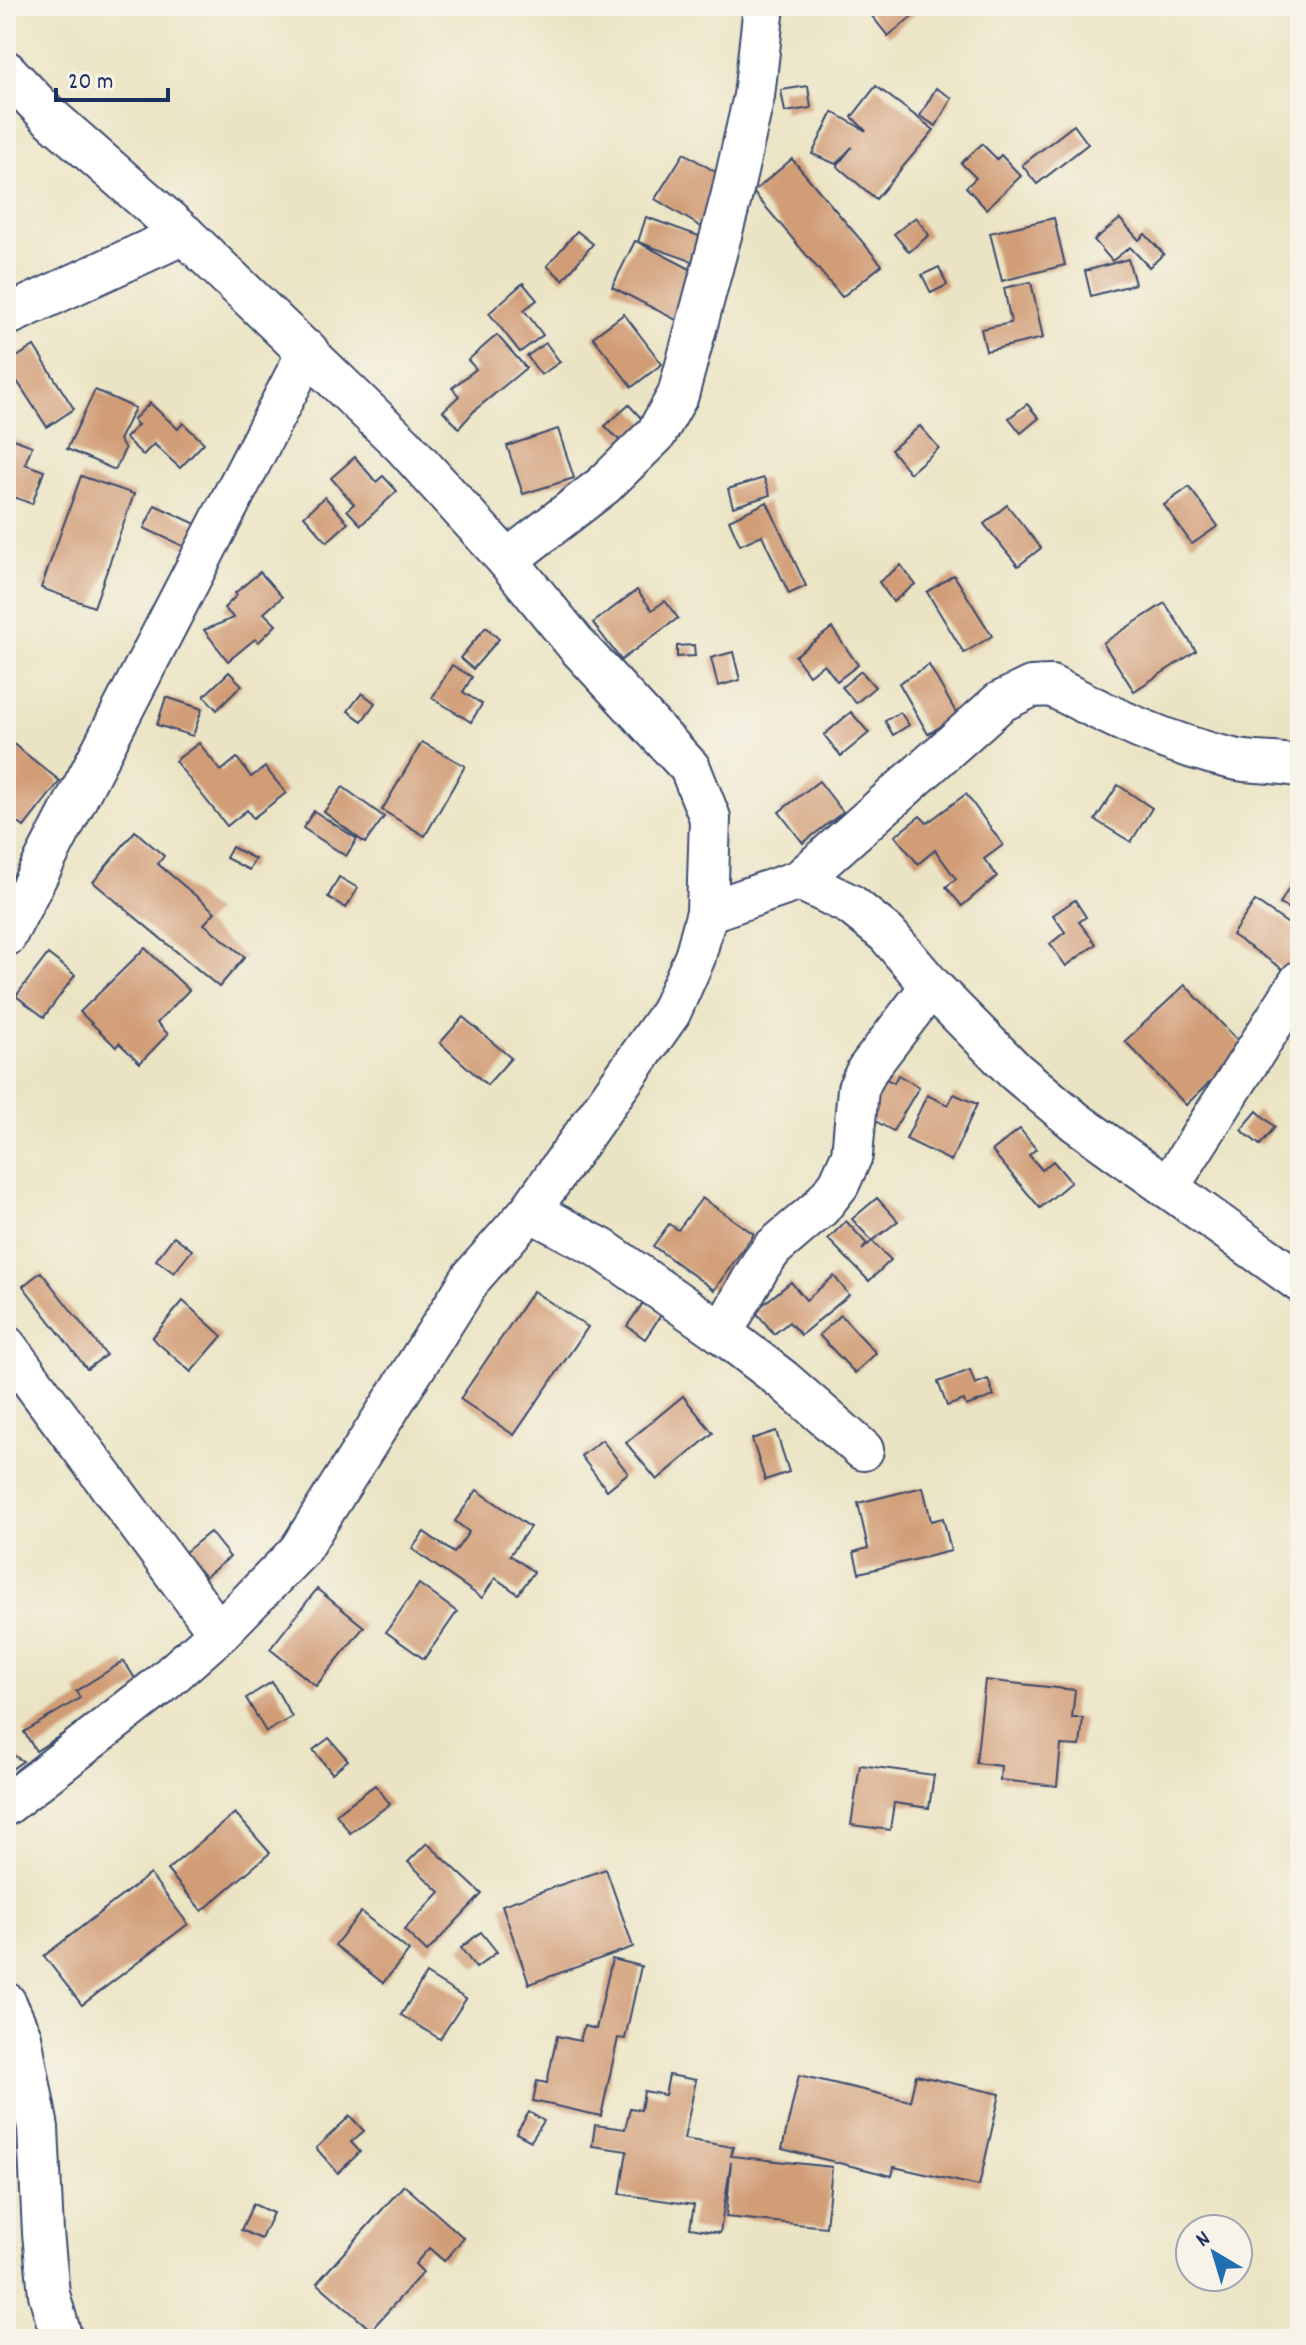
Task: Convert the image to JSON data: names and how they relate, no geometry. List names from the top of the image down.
{
  "scale_bar": "20 m",
  "north": "top left"
}
